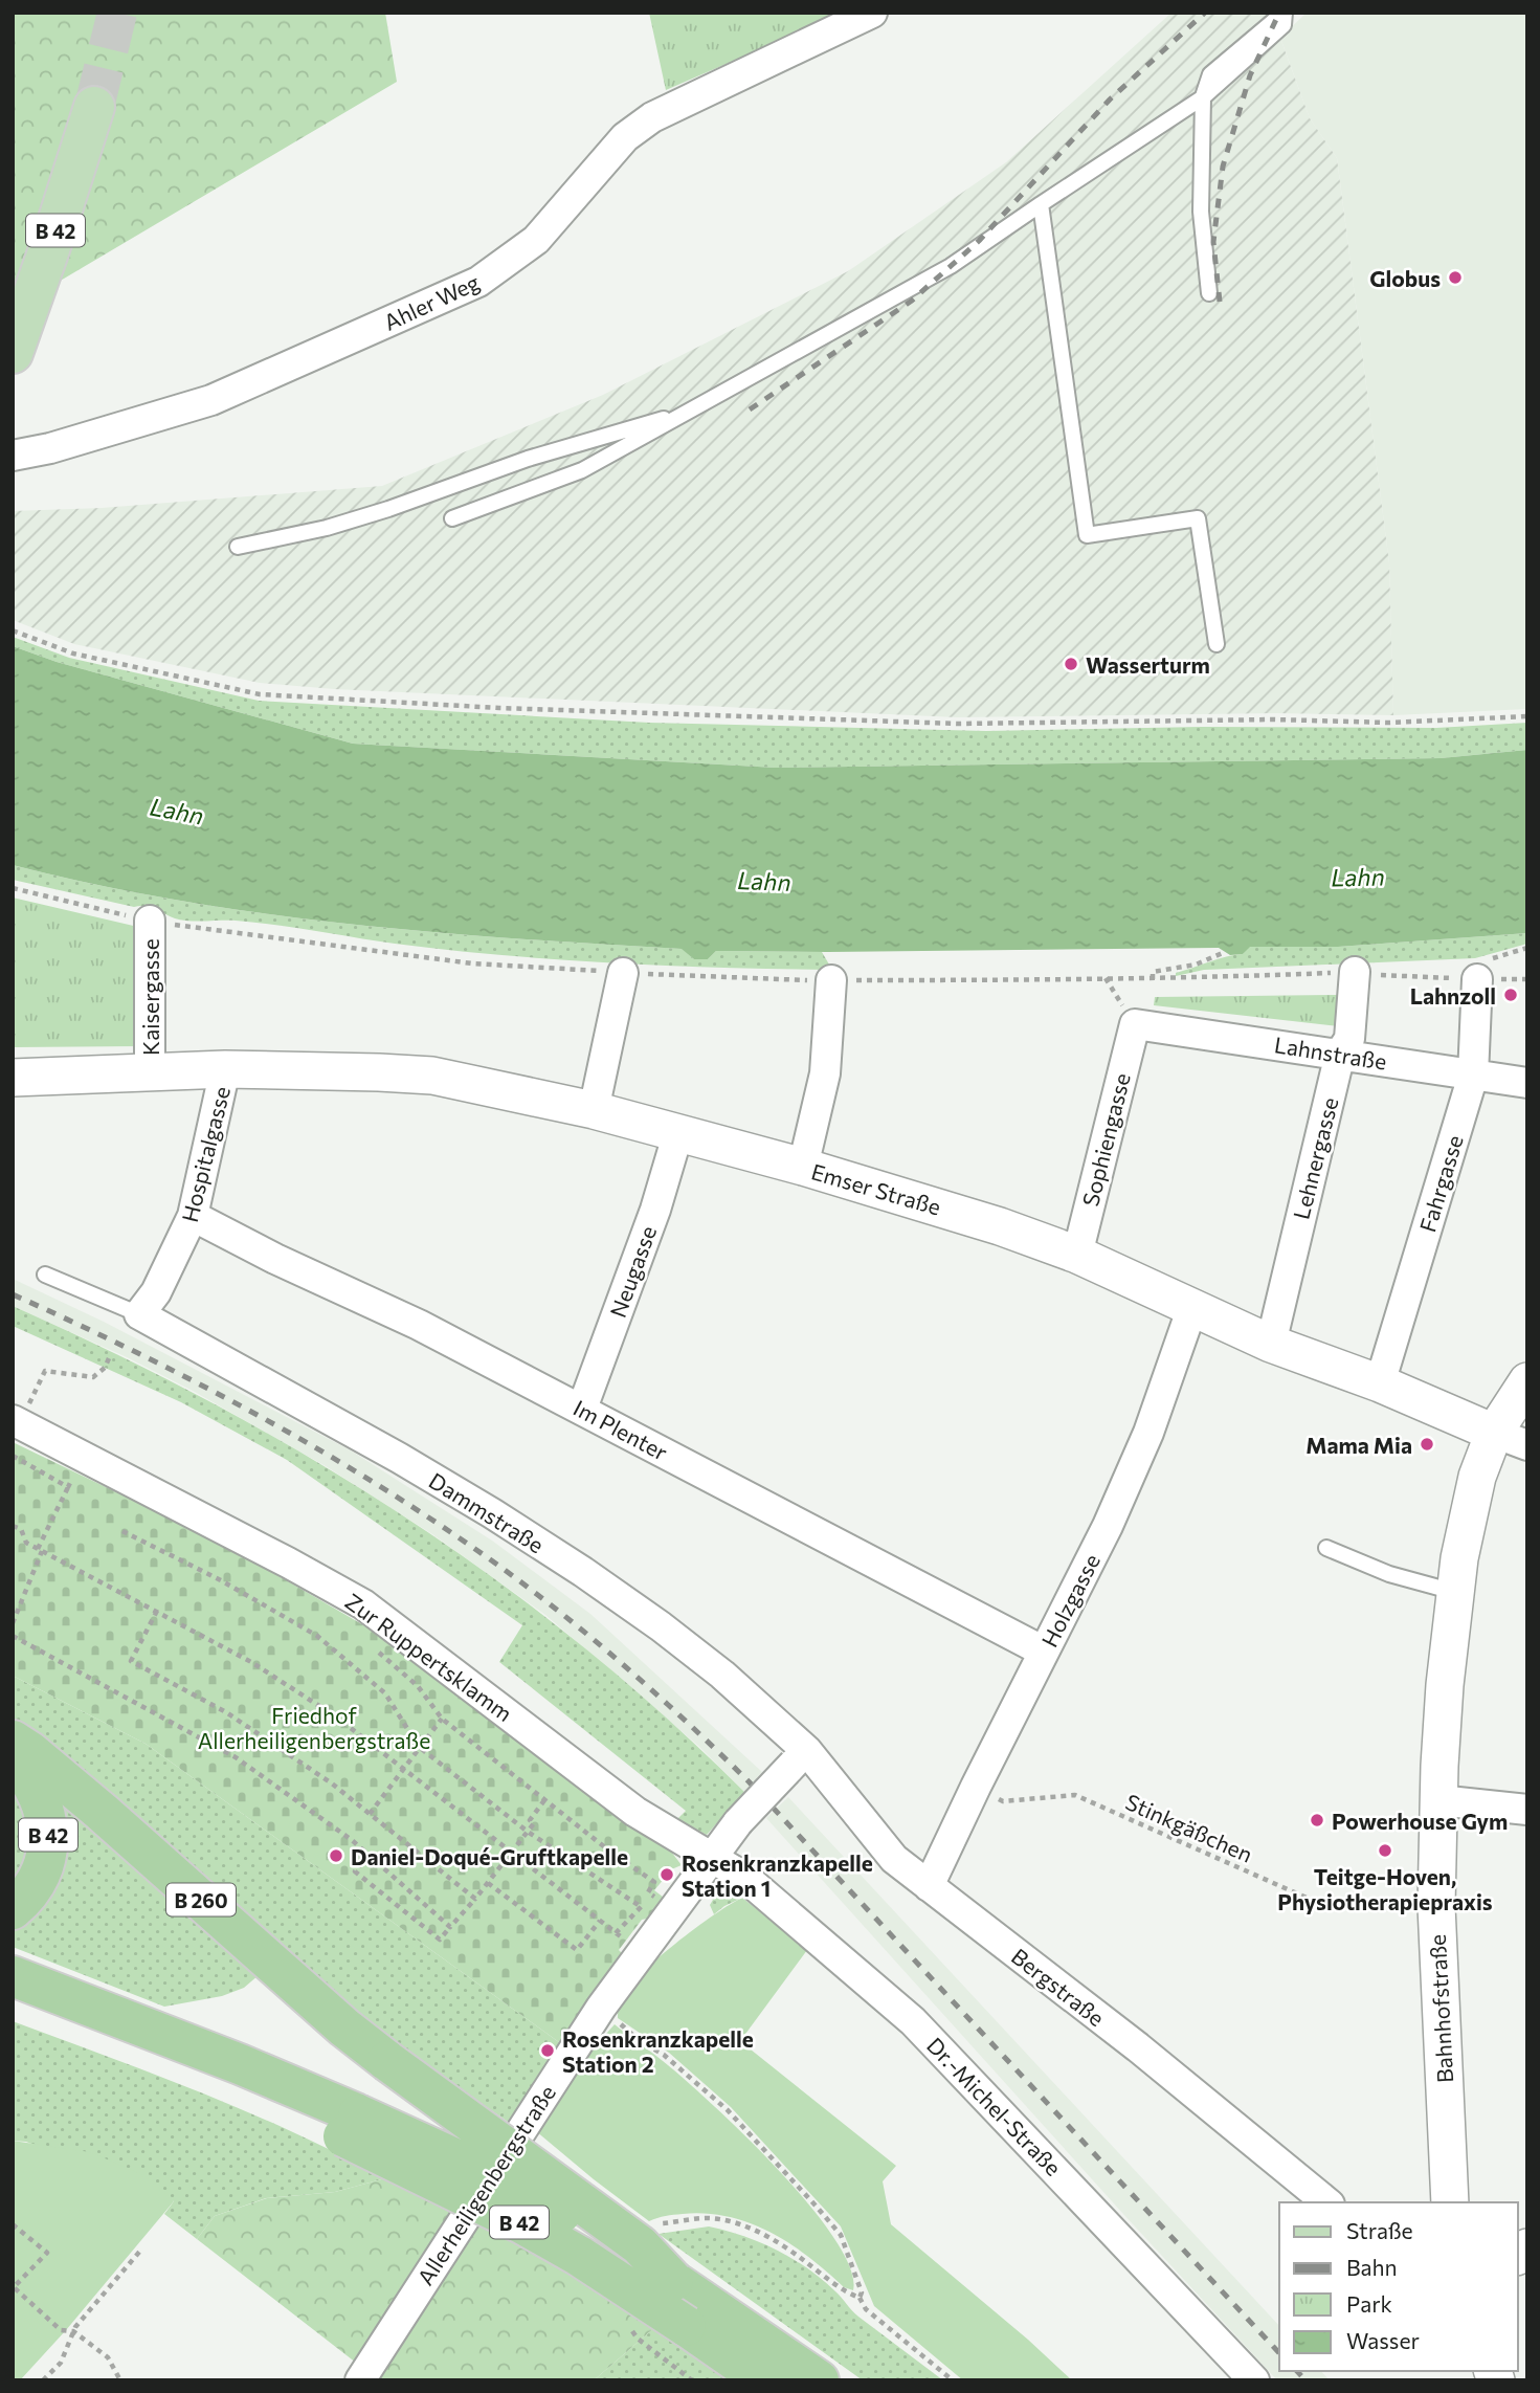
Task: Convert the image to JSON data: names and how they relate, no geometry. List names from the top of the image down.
{
  "streets": {
    "highway": ["B 42", "B 260"],
    "street": [
      "Ahler Weg",
      "Kaisergasse",
      "Lahnstraße",
      "Sophiengasse",
      "Hospitalgasse",
      "Lehnergasse",
      "Fahrgasse",
      "Emser Straße",
      "Neugasse",
      "Im Plenter",
      "Dammstraße",
      "Holzgasse",
      "Zur Ruppertsklamm",
      "Bergstraße",
      "Bahnhofstraße",
      "Dr.-Michel-Straße",
      "Allerheiligenbergstraße"
    ],
    "path": ["Stinkgäßchen"]
  },
  "crossings": [
    ["B 42", "B 260"],
    ["Kaisergasse", "Emser Straße"],
    ["Lahnstraße", "Sophiengasse"],
    ["Lahnstraße", "Lehnergasse"],
    ["Lahnstraße", "Fahrgasse"],
    ["Sophiengasse", "Emser Straße"],
    ["Hospitalgasse", "Emser Straße"],
    ["Hospitalgasse", "Im Plenter"],
    ["Hospitalgasse", "Dammstraße"],
    ["Lehnergasse", "Emser Straße"],
    ["Fahrgasse", "Emser Straße"],
    ["Emser Straße", "Neugasse"],
    ["Emser Straße", "Holzgasse"],
    ["Emser Straße", "Bahnhofstraße"],
    ["Neugasse", "Im Plenter"],
    ["Im Plenter", "Holzgasse"],
    ["Dammstraße", "Bergstraße"],
    ["Dammstraße", "Allerheiligenbergstraße"],
    ["Holzgasse", "Stinkgäßchen"],
    ["Holzgasse", "Bergstraße"],
    ["Zur Ruppertsklamm", "Dr.-Michel-Straße"],
    ["Zur Ruppertsklamm", "Allerheiligenbergstraße"],
    ["Stinkgäßchen", "Bahnhofstraße"],
    ["Bergstraße", "Allerheiligenbergstraße"],
    ["Dr.-Michel-Straße", "Allerheiligenbergstraße"]
  ],
  "water": ["Lahn"],
  "parks": ["Friedhof Allerheiligenbergstraße"],
  "places": [
    "Globus",
    "Wasserturm",
    "Lahnzoll",
    "Mama Mia",
    "Powerhouse Gym",
    "Teitge-Hoven, Physiotherapiepraxis",
    "Daniel-Doqué-Gruftkapelle",
    "Rosenkranzkapelle Station 1",
    "Rosenkranzkapelle Station 2"
  ],
  "legend": [
    "Straße",
    "Bahn",
    "Park",
    "Wasser"
  ]
}
